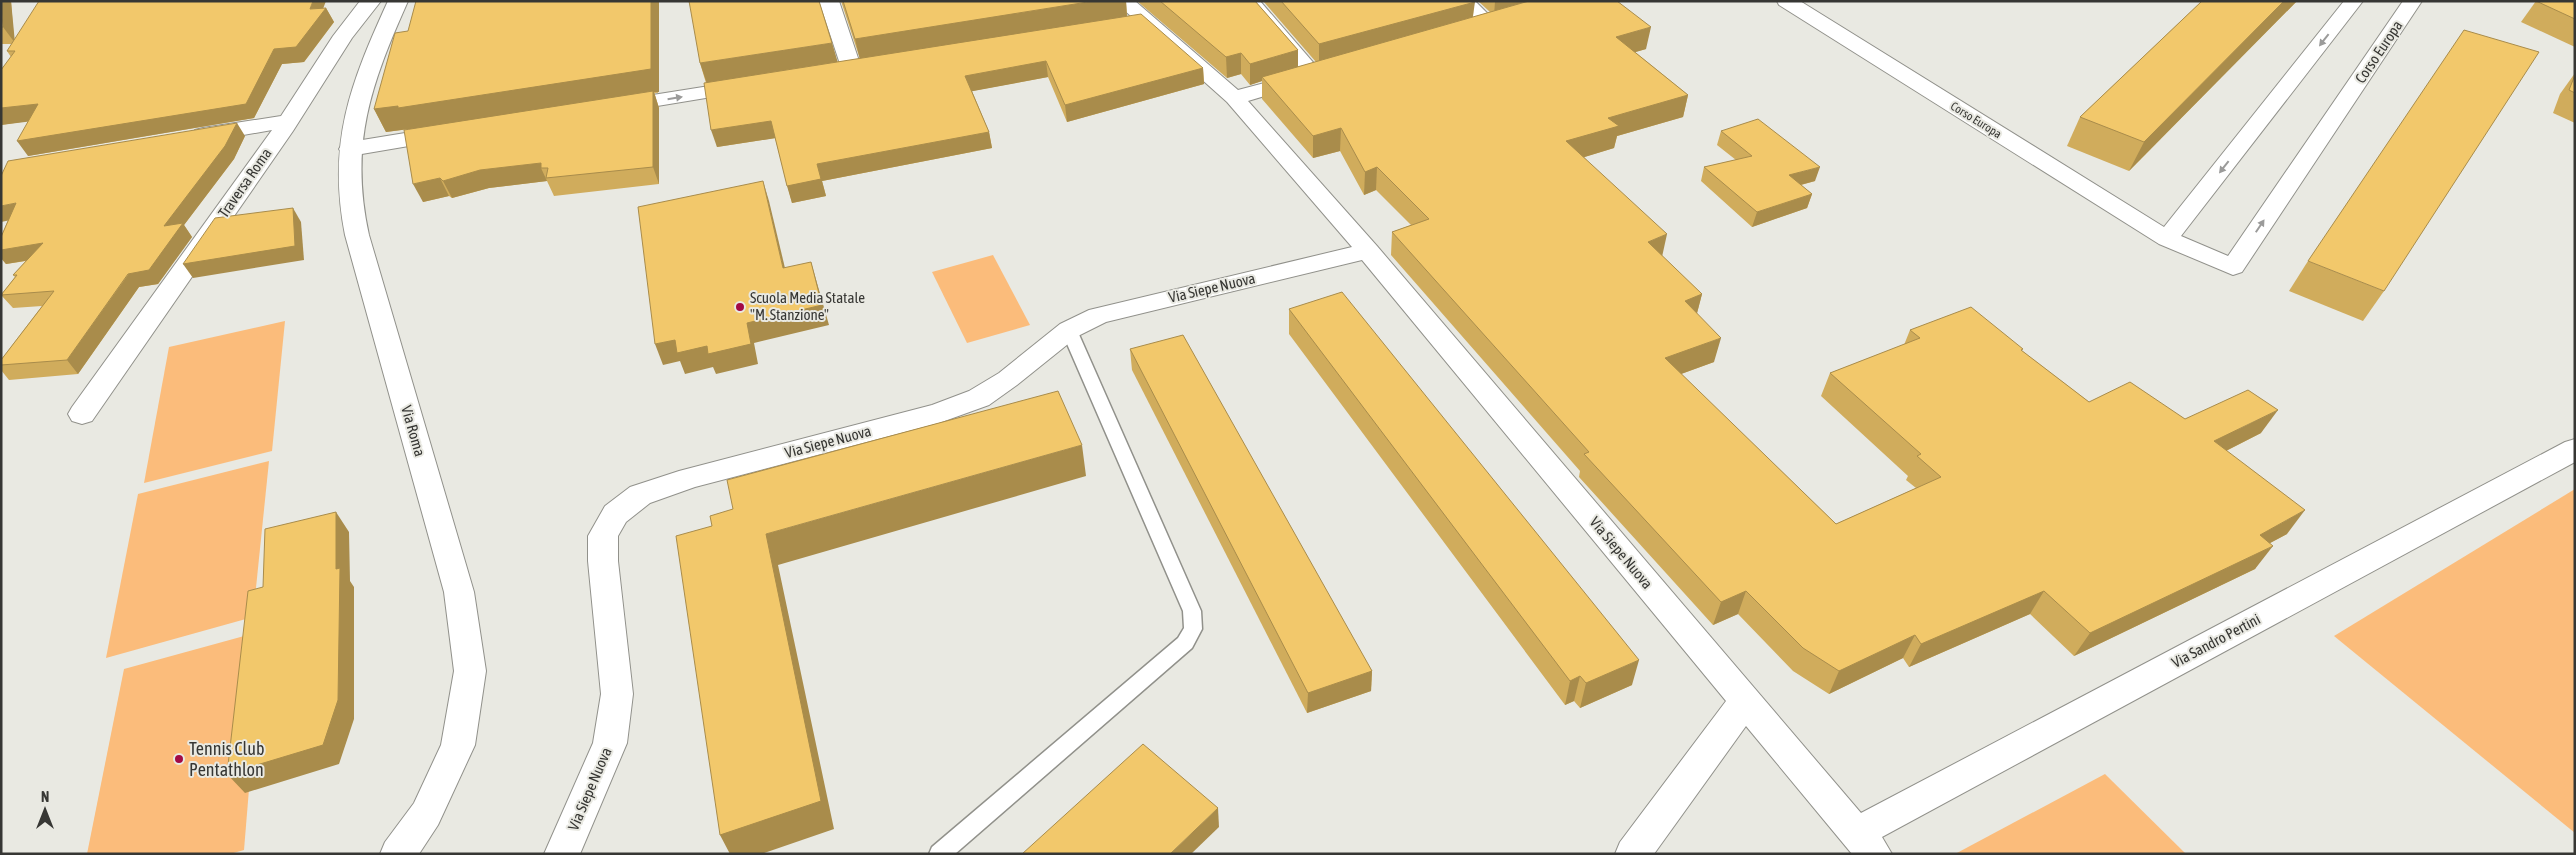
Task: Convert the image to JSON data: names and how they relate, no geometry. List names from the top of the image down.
{
  "streets": {
    "street": [
      "Corso Europa",
      "Traversa Roma",
      "Via Siepe Nuova",
      "Via Roma",
      "Via Sandro Pertini"
    ]
  },
  "crossings": [
    ["Via Siepe Nuova", "Via Sandro Pertini"]
  ],
  "places": ["Scuola Media Statale \"M. Stanzione\"", "Tennis Club Pentathlon"],
  "north": "top"
}
